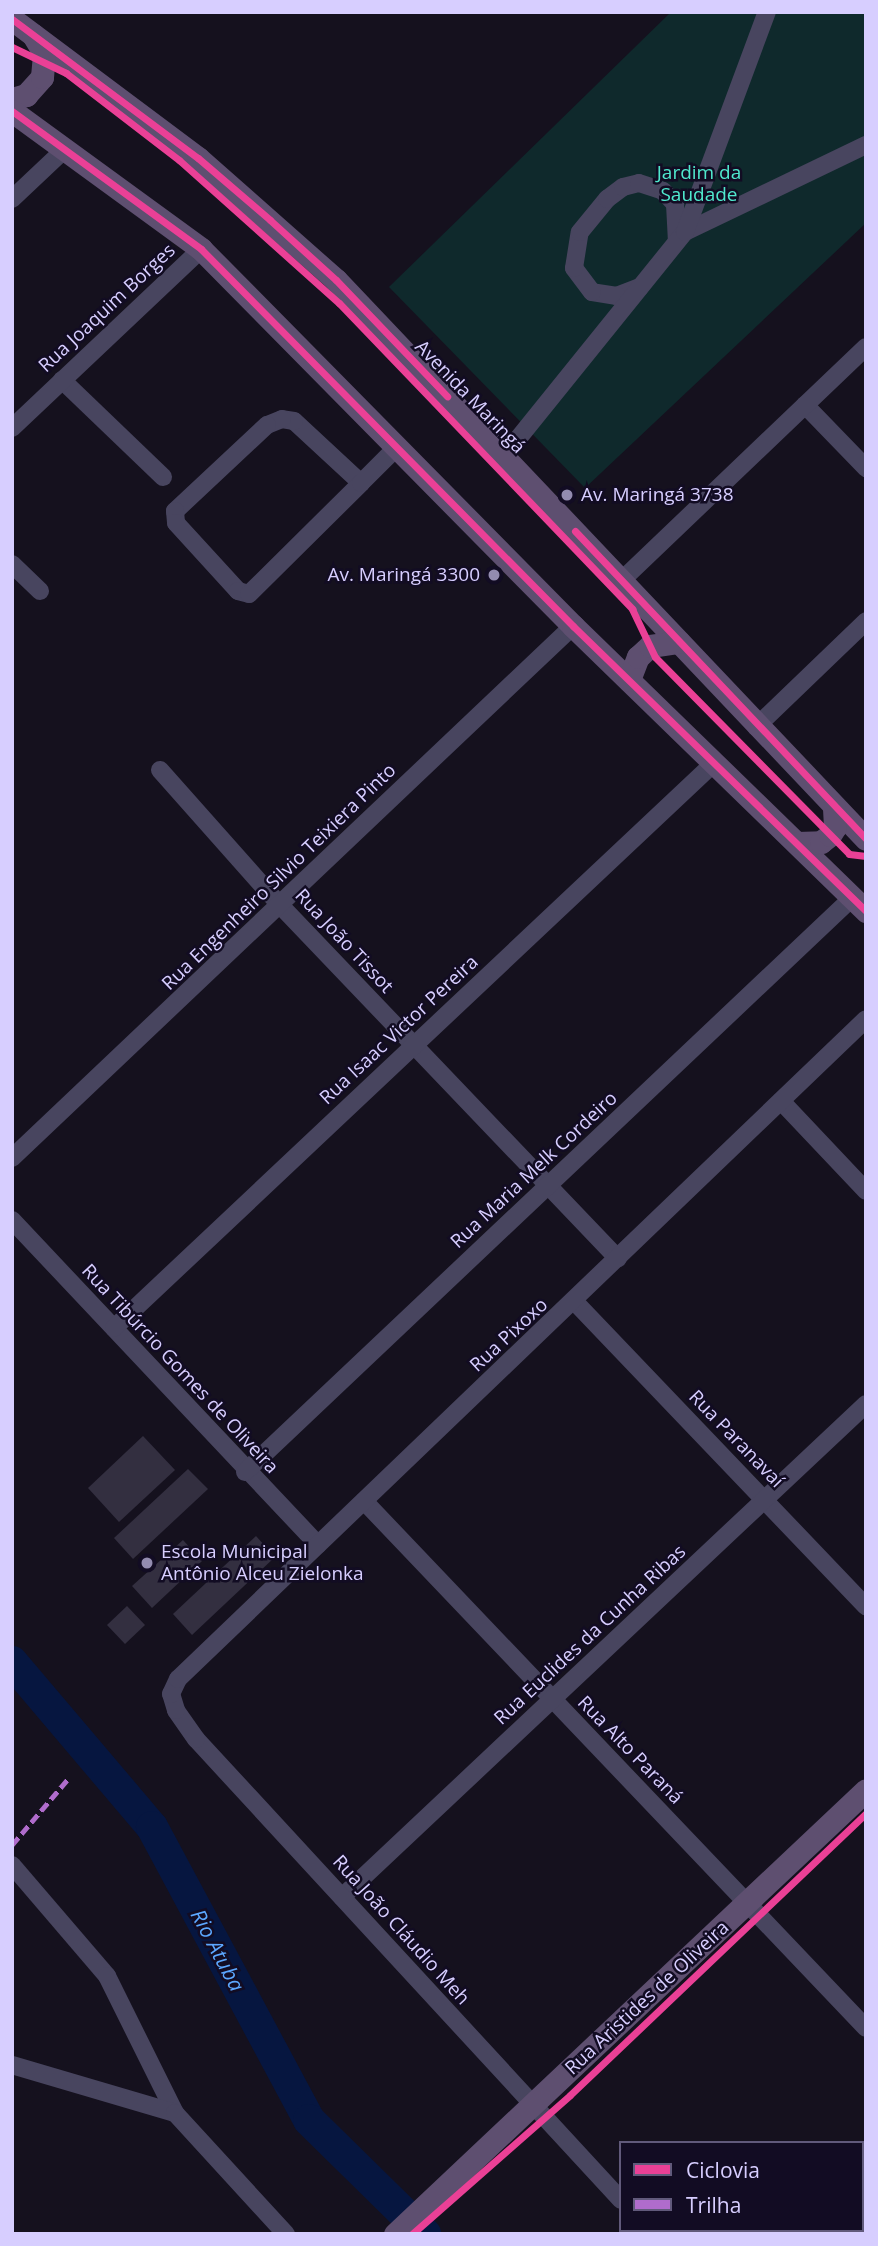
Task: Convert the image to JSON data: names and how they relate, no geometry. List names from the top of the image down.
{
  "streets": {
    "main road": ["Avenida Maringá", "Rua Aristides de Oliveira"],
    "street": [
      "Rua Joaquim Borges",
      "Rua Engenheiro Silvio Teixiera Pinto",
      "Rua João Tissot",
      "Rua Isaac Victor Pereira",
      "Rua Maria Melk Cordeiro",
      "Rua Pixoxo",
      "Rua Tibúrcio Gomes de Oliveira",
      "Rua Paranavaí",
      "Rua Euclides da Cunha Ribas",
      "Rua Alto Paraná",
      "Rua João Cláudio Meh"
    ]
  },
  "crossings": [
    ["Rua Engenheiro Silvio Teixiera Pinto", "Rua João Tissot"],
    ["Rua João Tissot", "Rua Isaac Victor Pereira"],
    ["Rua João Tissot", "Rua Maria Melk Cordeiro"],
    ["Rua João Tissot", "Rua Pixoxo"],
    ["Rua Isaac Victor Pereira", "Rua Tibúrcio Gomes de Oliveira"],
    ["Rua Maria Melk Cordeiro", "Rua Tibúrcio Gomes de Oliveira"],
    ["Rua Pixoxo", "Rua Tibúrcio Gomes de Oliveira"],
    ["Rua Pixoxo", "Rua Paranavaí"],
    ["Rua Pixoxo", "Rua Alto Paraná"],
    ["Rua Pixoxo", "Rua João Cláudio Meh"],
    ["Rua Paranavaí", "Rua Euclides da Cunha Ribas"],
    ["Rua Euclides da Cunha Ribas", "Rua Alto Paraná"],
    ["Rua Euclides da Cunha Ribas", "Rua João Cláudio Meh"],
    ["Rua Alto Paraná", "Rua Aristides de Oliveira"],
    ["Rua João Cláudio Meh", "Rua Aristides de Oliveira"]
  ],
  "water": ["Rio Atuba"],
  "parks": ["Jardim da Saudade"],
  "places": ["Av. Maringá 3738", "Av. Maringá 3300", "Escola Municipal Antônio Alceu Zielonka"],
  "legend": ["Ciclovia", "Trilha"]
}
